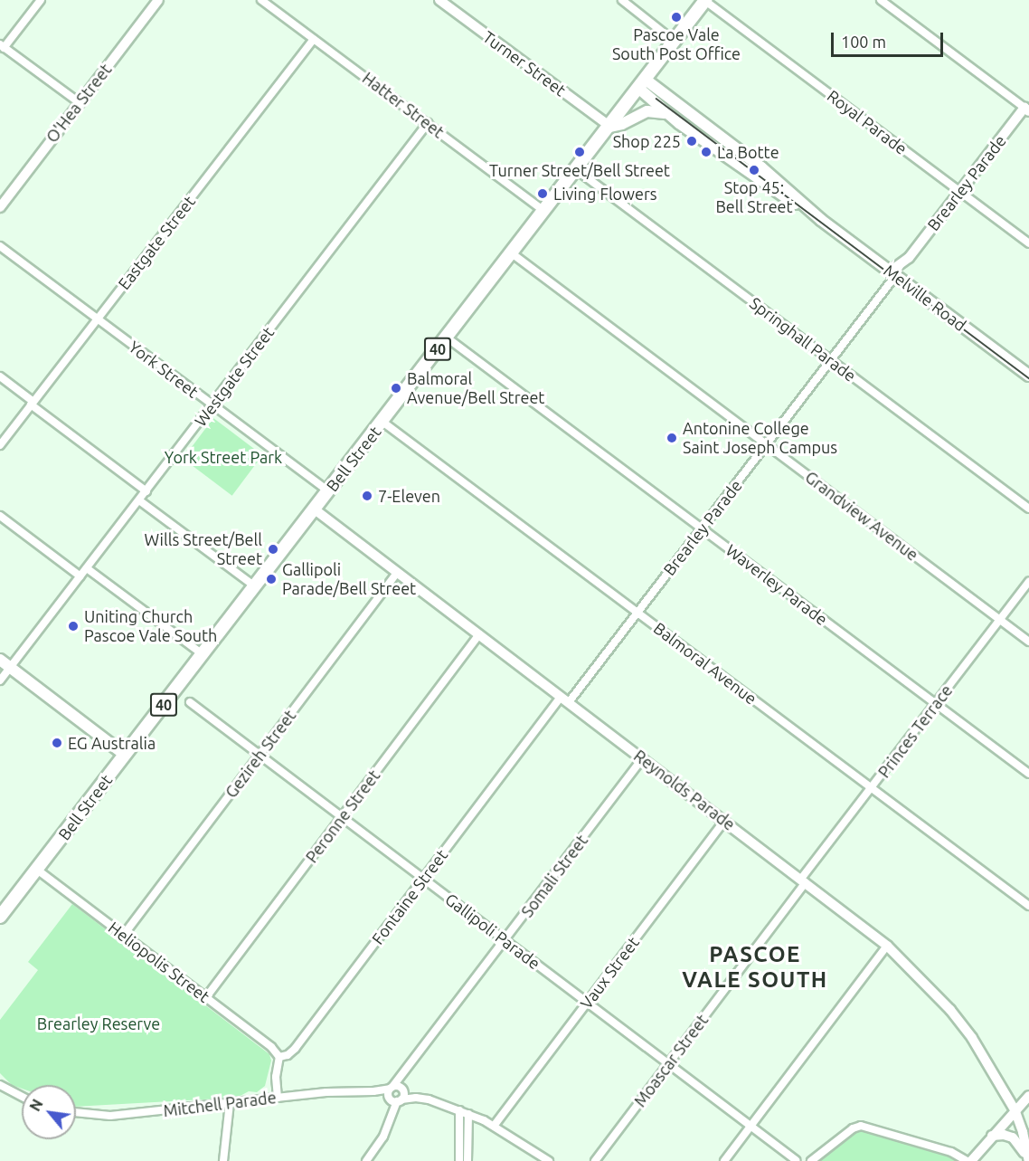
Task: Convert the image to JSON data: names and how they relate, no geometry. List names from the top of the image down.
{
  "streets": {
    "highway": ["40", "Bell Street"],
    "main road": ["Melville Road"],
    "street": [
      "Turner Street",
      "O'Hea Street",
      "Hatter Street",
      "Royal Parade",
      "Brearley Parade",
      "Eastgate Street",
      "Springhall Parade",
      "York Street",
      "Westgate Street",
      "Grandview Avenue",
      "Waverley Parade",
      "Balmoral Avenue",
      "Princes Terrace",
      "Gezireh Street",
      "Reynolds Parade",
      "Peronne Street",
      "Somali Street",
      "Fontaine Street",
      "Gallipoli Parade",
      "Heliopolis Street",
      "Vaux Street",
      "Moascar Street",
      "Mitchell Parade"
    ]
  },
  "crossings": [
    ["Turner Street", "Bell Street"],
    ["Hatter Street", "Eastgate Street"],
    ["Hatter Street", "Westgate Street"],
    ["Hatter Street", "Bell Street"],
    ["Royal Parade", "Brearley Parade"],
    ["Royal Parade", "Bell Street"],
    ["Brearley Parade", "Melville Road"],
    ["Brearley Parade", "Springhall Parade"],
    ["Brearley Parade", "Grandview Avenue"],
    ["Brearley Parade", "Waverley Parade"],
    ["Brearley Parade", "Balmoral Avenue"],
    ["Brearley Parade", "Reynolds Parade"],
    ["Brearley Parade", "Fontaine Street"],
    ["Eastgate Street", "York Street"],
    ["Melville Road", "Bell Street"],
    ["Springhall Parade", "Bell Street"],
    ["York Street", "Westgate Street"],
    ["York Street", "Bell Street"],
    ["Bell Street", "Grandview Avenue"],
    ["Bell Street", "Waverley Parade"],
    ["Bell Street", "Balmoral Avenue"],
    ["Bell Street", "Reynolds Parade"],
    ["Bell Street", "Heliopolis Street"],
    ["Grandview Avenue", "Princes Terrace"],
    ["Waverley Parade", "Princes Terrace"],
    ["Balmoral Avenue", "Princes Terrace"],
    ["Princes Terrace", "Reynolds Parade"],
    ["Princes Terrace", "Moascar Street"],
    ["Gezireh Street", "Reynolds Parade"],
    ["Gezireh Street", "Gallipoli Parade"],
    ["Gezireh Street", "Heliopolis Street"],
    ["Reynolds Parade", "Peronne Street"],
    ["Reynolds Parade", "Somali Street"],
    ["Reynolds Parade", "Fontaine Street"],
    ["Reynolds Parade", "Vaux Street"],
    ["Reynolds Parade", "Moascar Street"],
    ["Peronne Street", "Gallipoli Parade"],
    ["Peronne Street", "Heliopolis Street"],
    ["Somali Street", "Gallipoli Parade"],
    ["Somali Street", "Mitchell Parade"],
    ["Fontaine Street", "Gallipoli Parade"],
    ["Fontaine Street", "Heliopolis Street"],
    ["Gallipoli Parade", "Vaux Street"],
    ["Gallipoli Parade", "Moascar Street"],
    ["Vaux Street", "Mitchell Parade"]
  ],
  "districts": ["PASCOE VALE SOUTH"],
  "parks": ["York Street Park", "Brearley Reserve"],
  "places": [
    "Pascoe Vale South Post Office",
    "Shop 225",
    "Turner Street/Bell Street",
    "La Botte",
    "Stop 45: Bell Street",
    "Living Flowers",
    "Balmoral Avenue/Bell Street",
    "Antonine College Saint Joseph Campus",
    "7-Eleven",
    "Wills Street/Bell Street",
    "Gallipoli Parade/Bell Street",
    "Uniting Church Pascoe Vale South",
    "EG Australia"
  ],
  "scale_bar": "100 m",
  "north": "top left"
}
